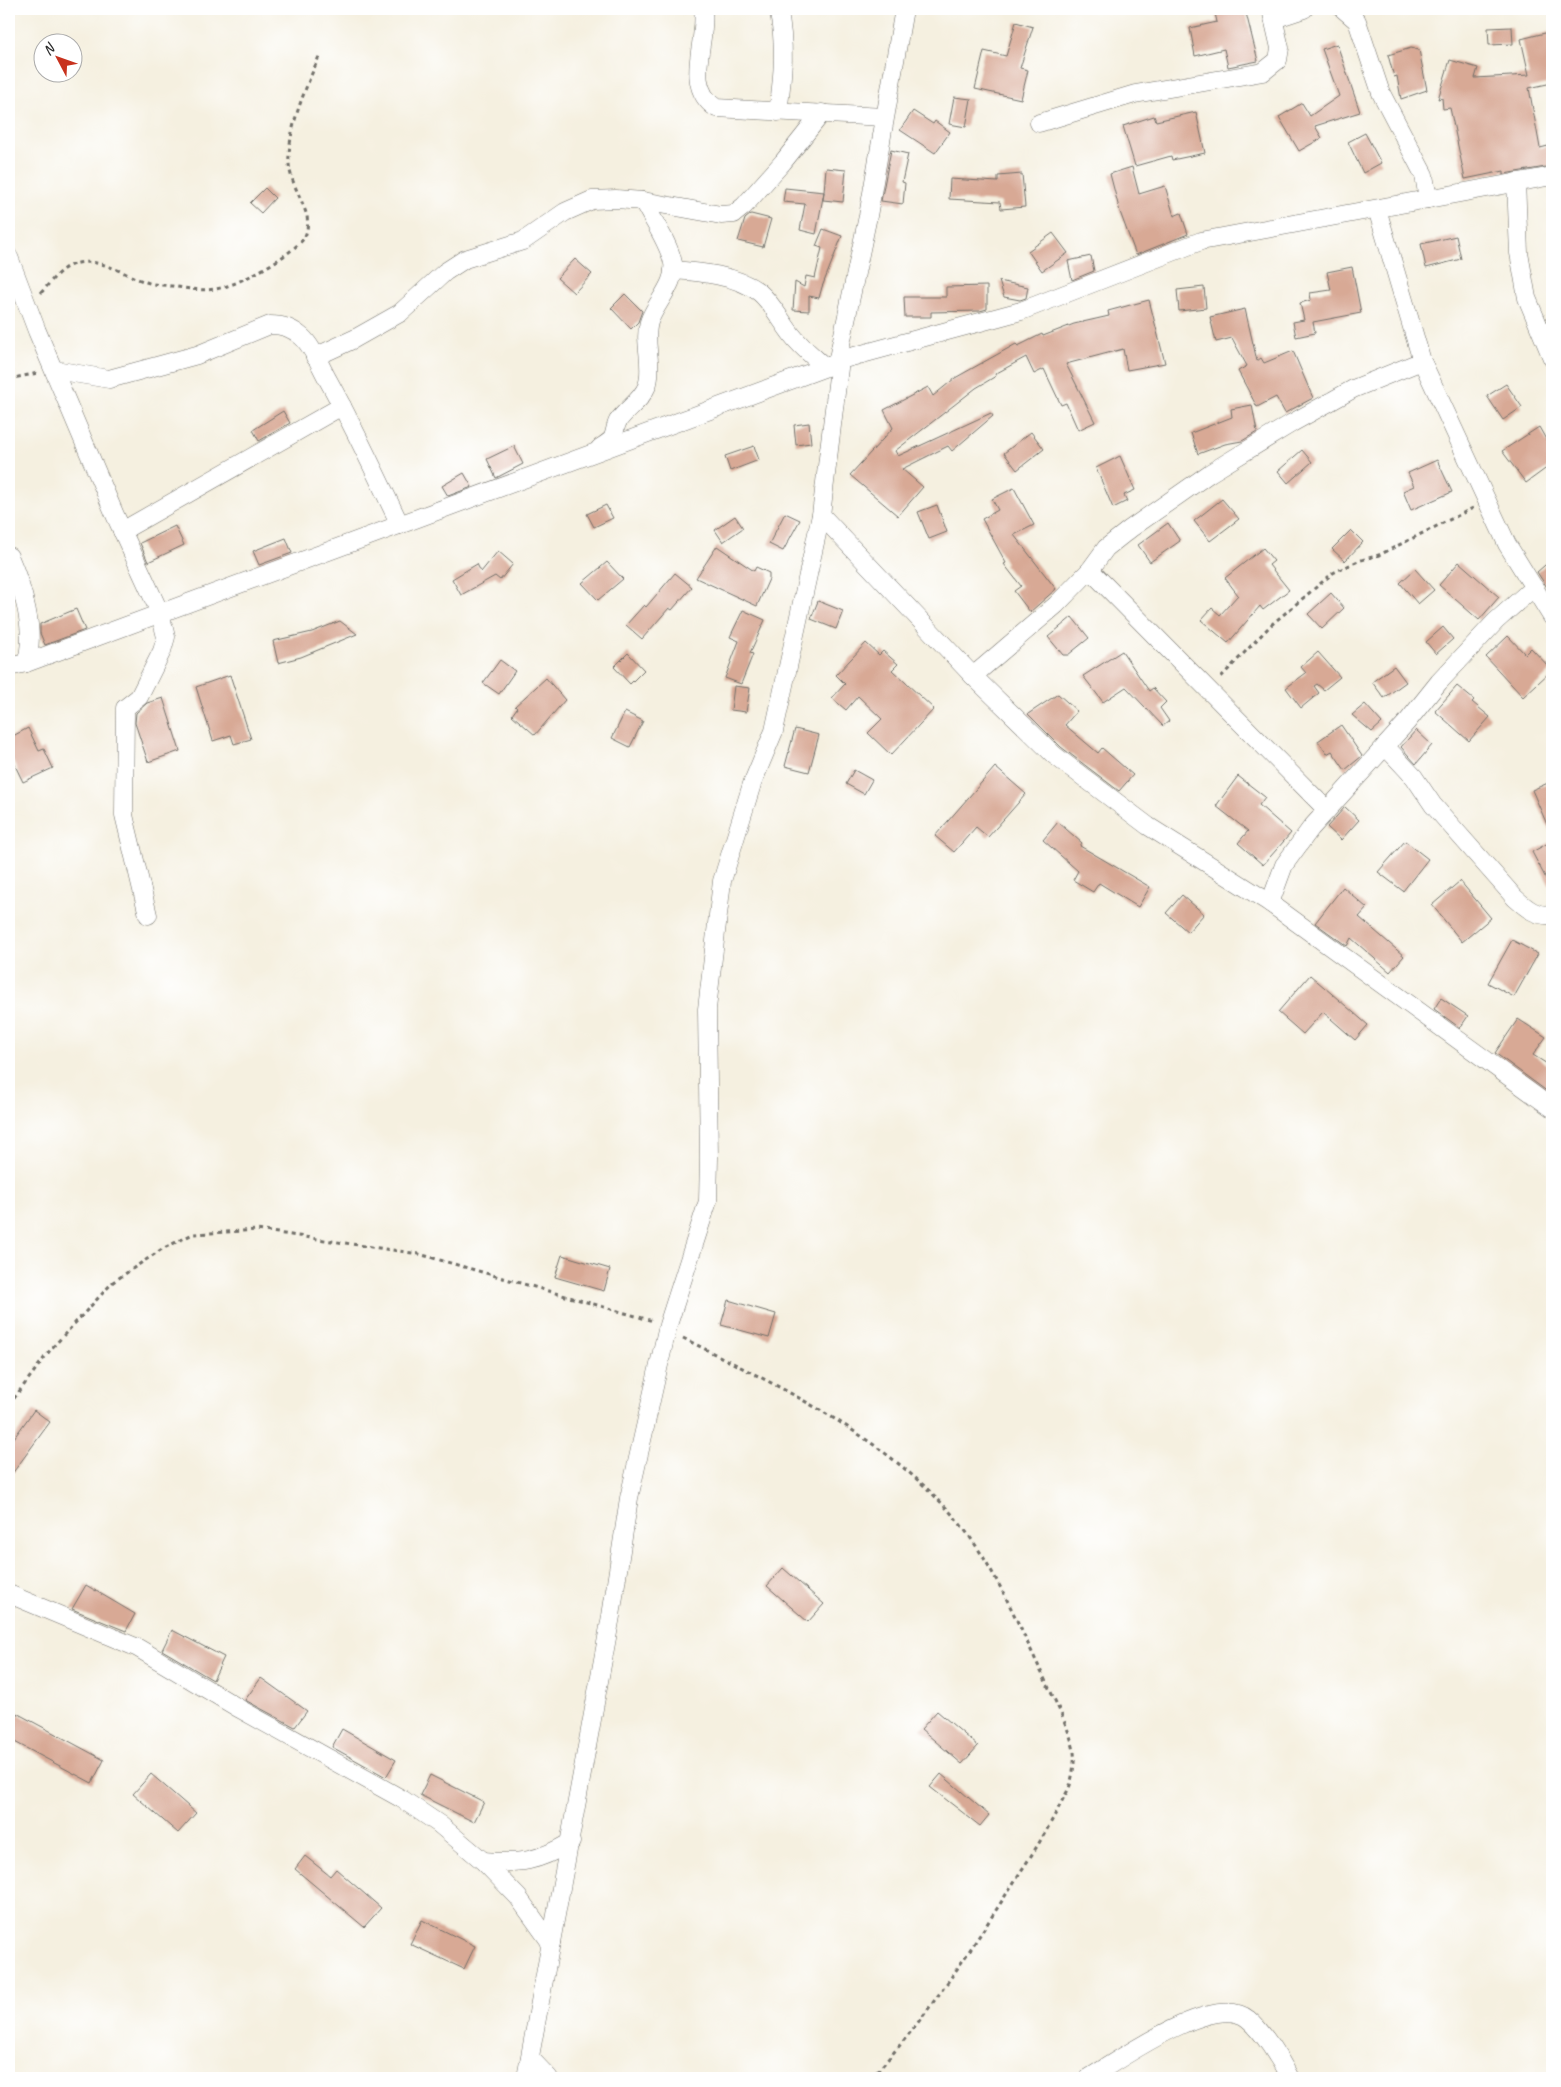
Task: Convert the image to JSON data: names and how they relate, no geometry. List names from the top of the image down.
{
  "north": "top left"
}
